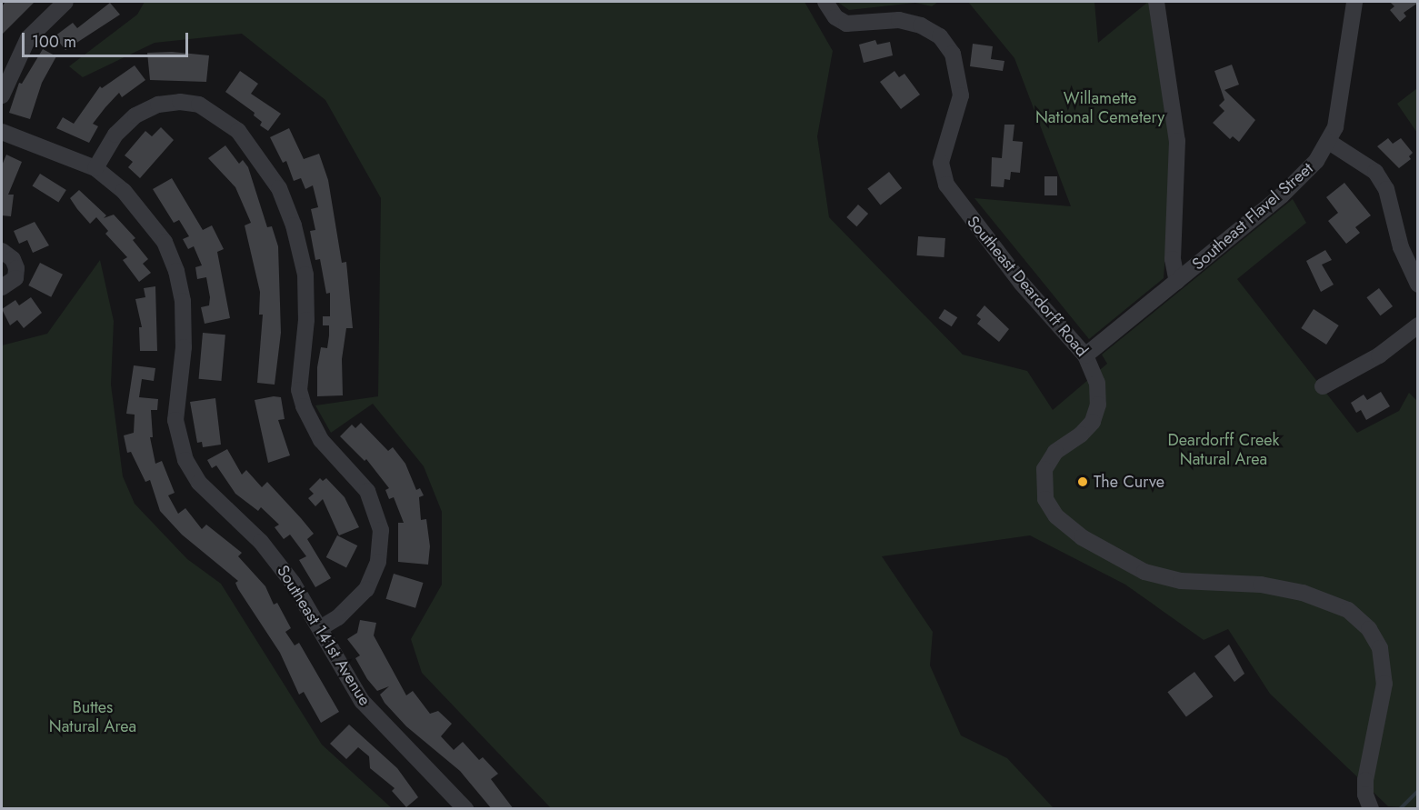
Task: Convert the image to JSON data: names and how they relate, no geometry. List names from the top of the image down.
{
  "streets": {
    "street": ["Southeast Flavel Street", "Southeast Deardorff Road", "Southeast 141st Avenue"]
  },
  "crossings": [
    ["Southeast Flavel Street", "Southeast Deardorff Road"]
  ],
  "parks": ["Willamette National Cemetery", "Deardorff Creek Natural Area", "Buttes Natural Area"],
  "places": ["The Curve"],
  "scale_bar": "100 m"
}
